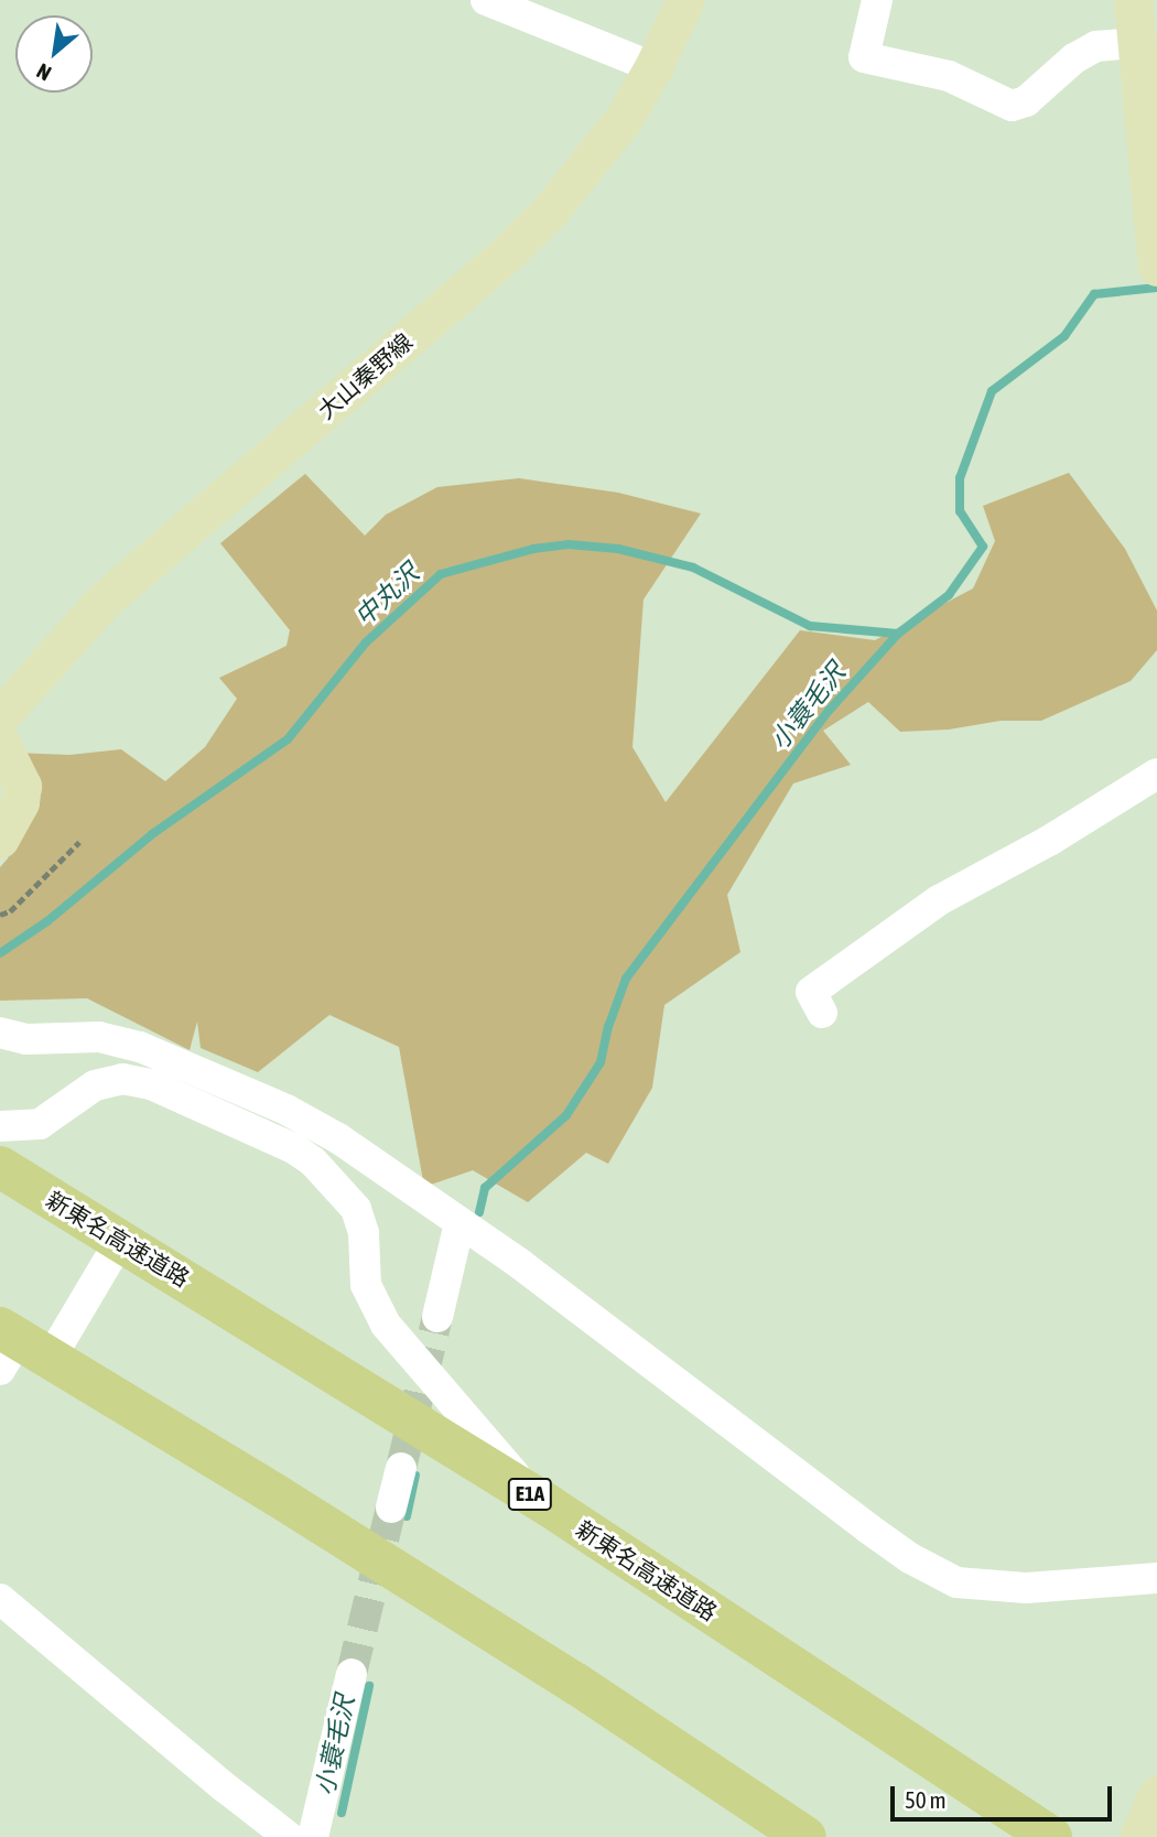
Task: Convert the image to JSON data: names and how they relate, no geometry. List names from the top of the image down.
{
  "streets": {
    "highway": ["新東名高速道路", "E1A"],
    "main road": ["大山秦野線"]
  },
  "water": ["中丸沢", "小蓑毛沢"],
  "scale_bar": "50 m",
  "north": "bottom left"
}
